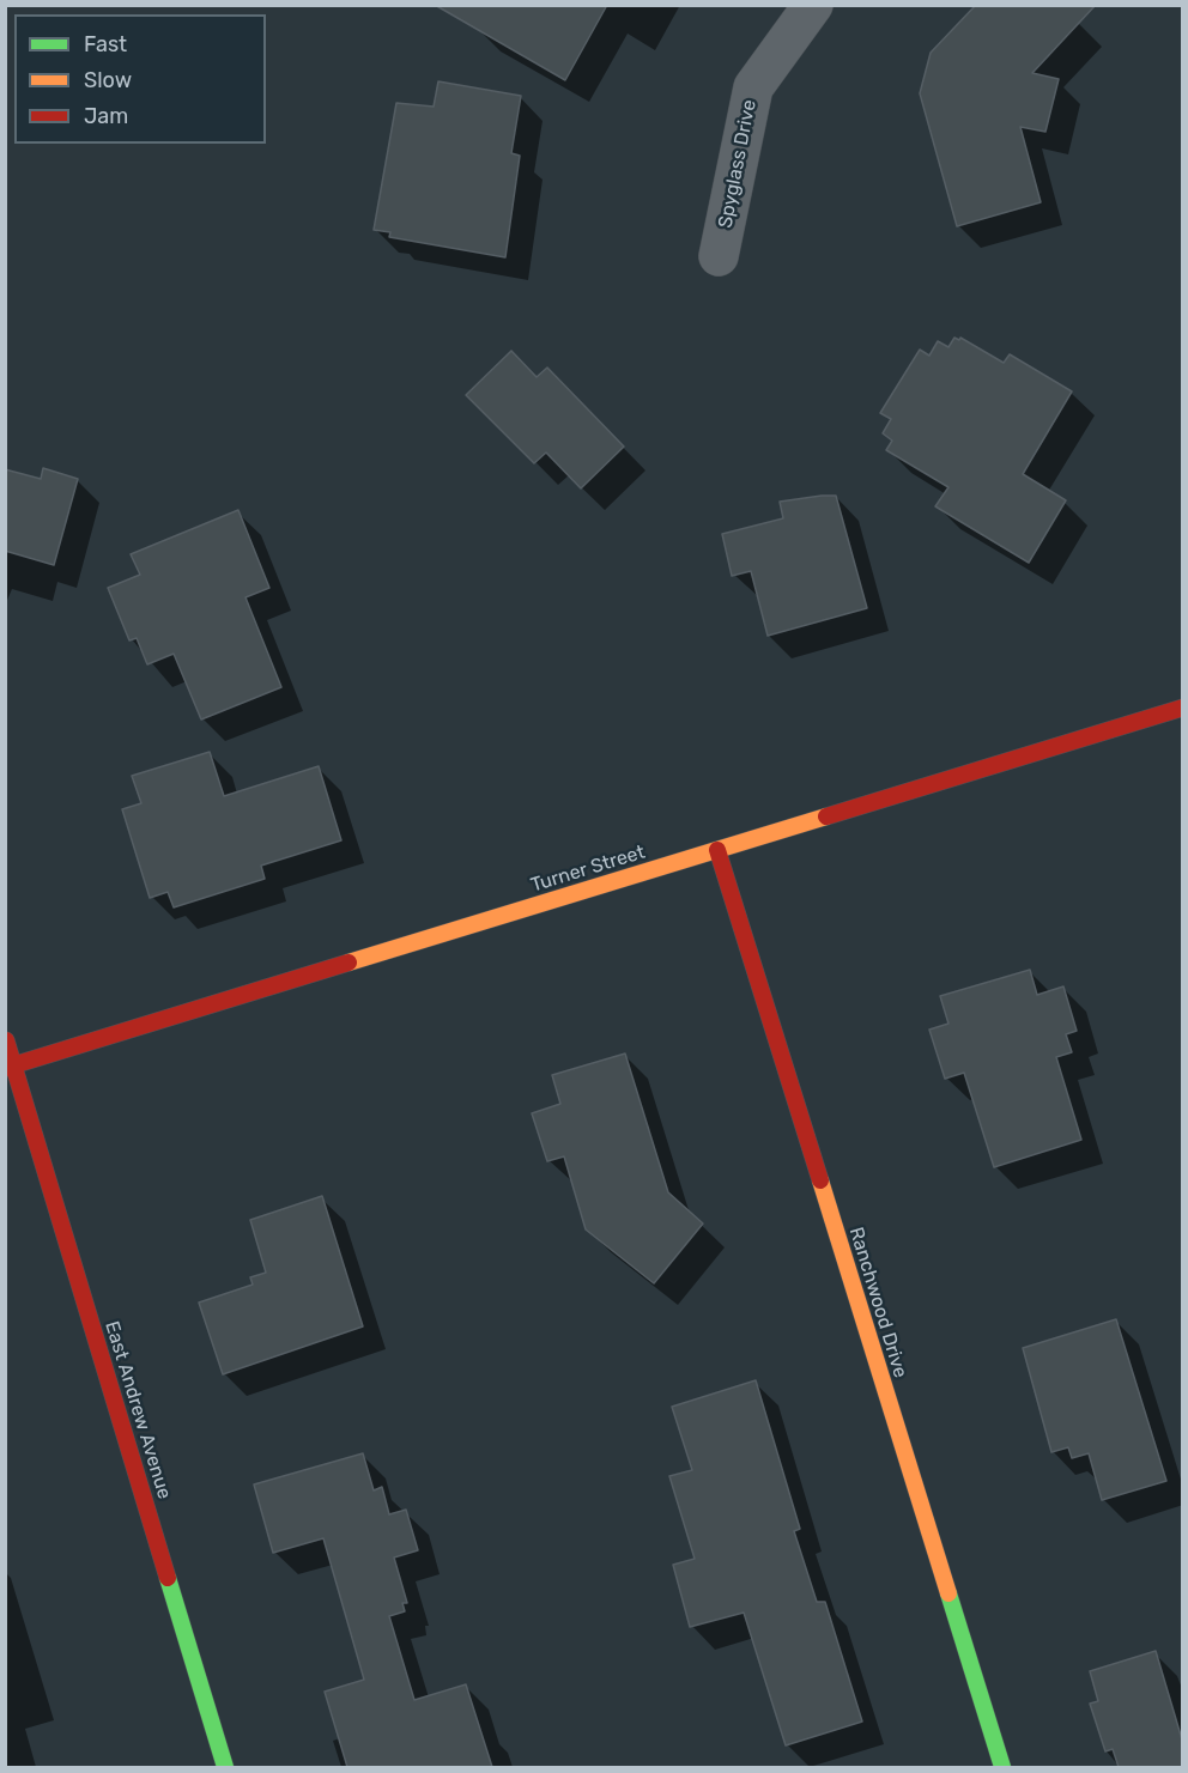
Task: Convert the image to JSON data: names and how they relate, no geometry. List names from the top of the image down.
{
  "streets": {
    "street": [
      "Spyglass Drive",
      "Turner Street",
      "Ranchwood Drive",
      "East Andrew Avenue"
    ]
  },
  "crossings": [
    ["Turner Street", "Ranchwood Drive"],
    ["Turner Street", "East Andrew Avenue"]
  ],
  "legend": ["Fast", "Slow", "Jam"]
}
